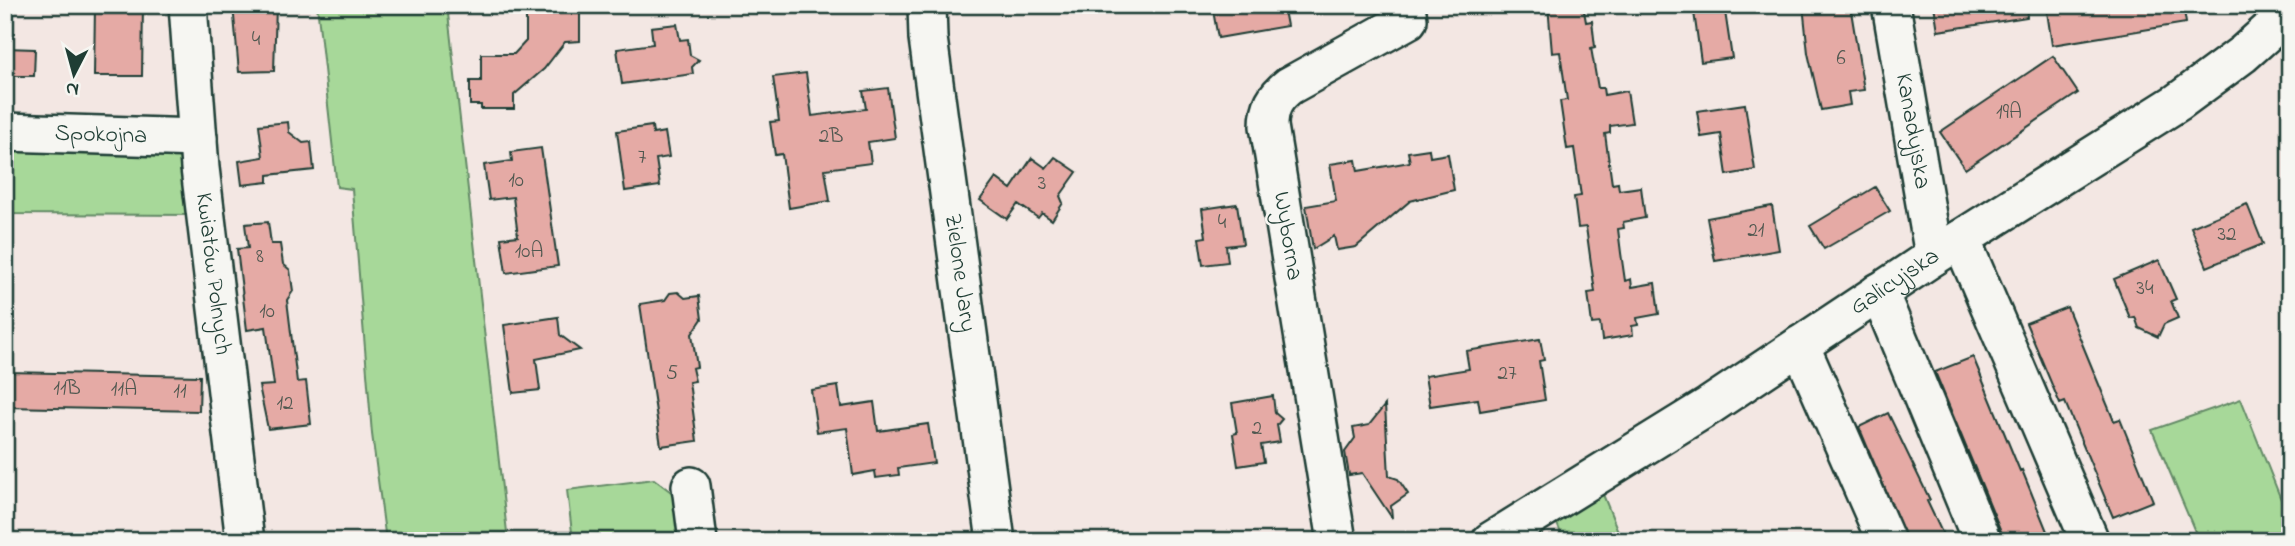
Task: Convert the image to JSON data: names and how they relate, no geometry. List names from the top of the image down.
{
  "streets": {
    "street": [
      "Kanadyjska",
      "Spokojna",
      "Wyborna",
      "Kwiatów Polnych",
      "Zielone Jary",
      "Galicyjska"
    ]
  },
  "crossings": [
    ["Kanadyjska", "Galicyjska"],
    ["Spokojna", "Kwiatów Polnych"]
  ],
  "house_numbers": [
    "4",
    "6",
    "19A",
    "2B",
    "7",
    "10",
    "3",
    "4",
    "21",
    "32",
    "10A",
    "8",
    "34",
    "10",
    "5",
    "27",
    "11B",
    "11A",
    "11",
    "12",
    "2"
  ],
  "north": "bottom"
}
